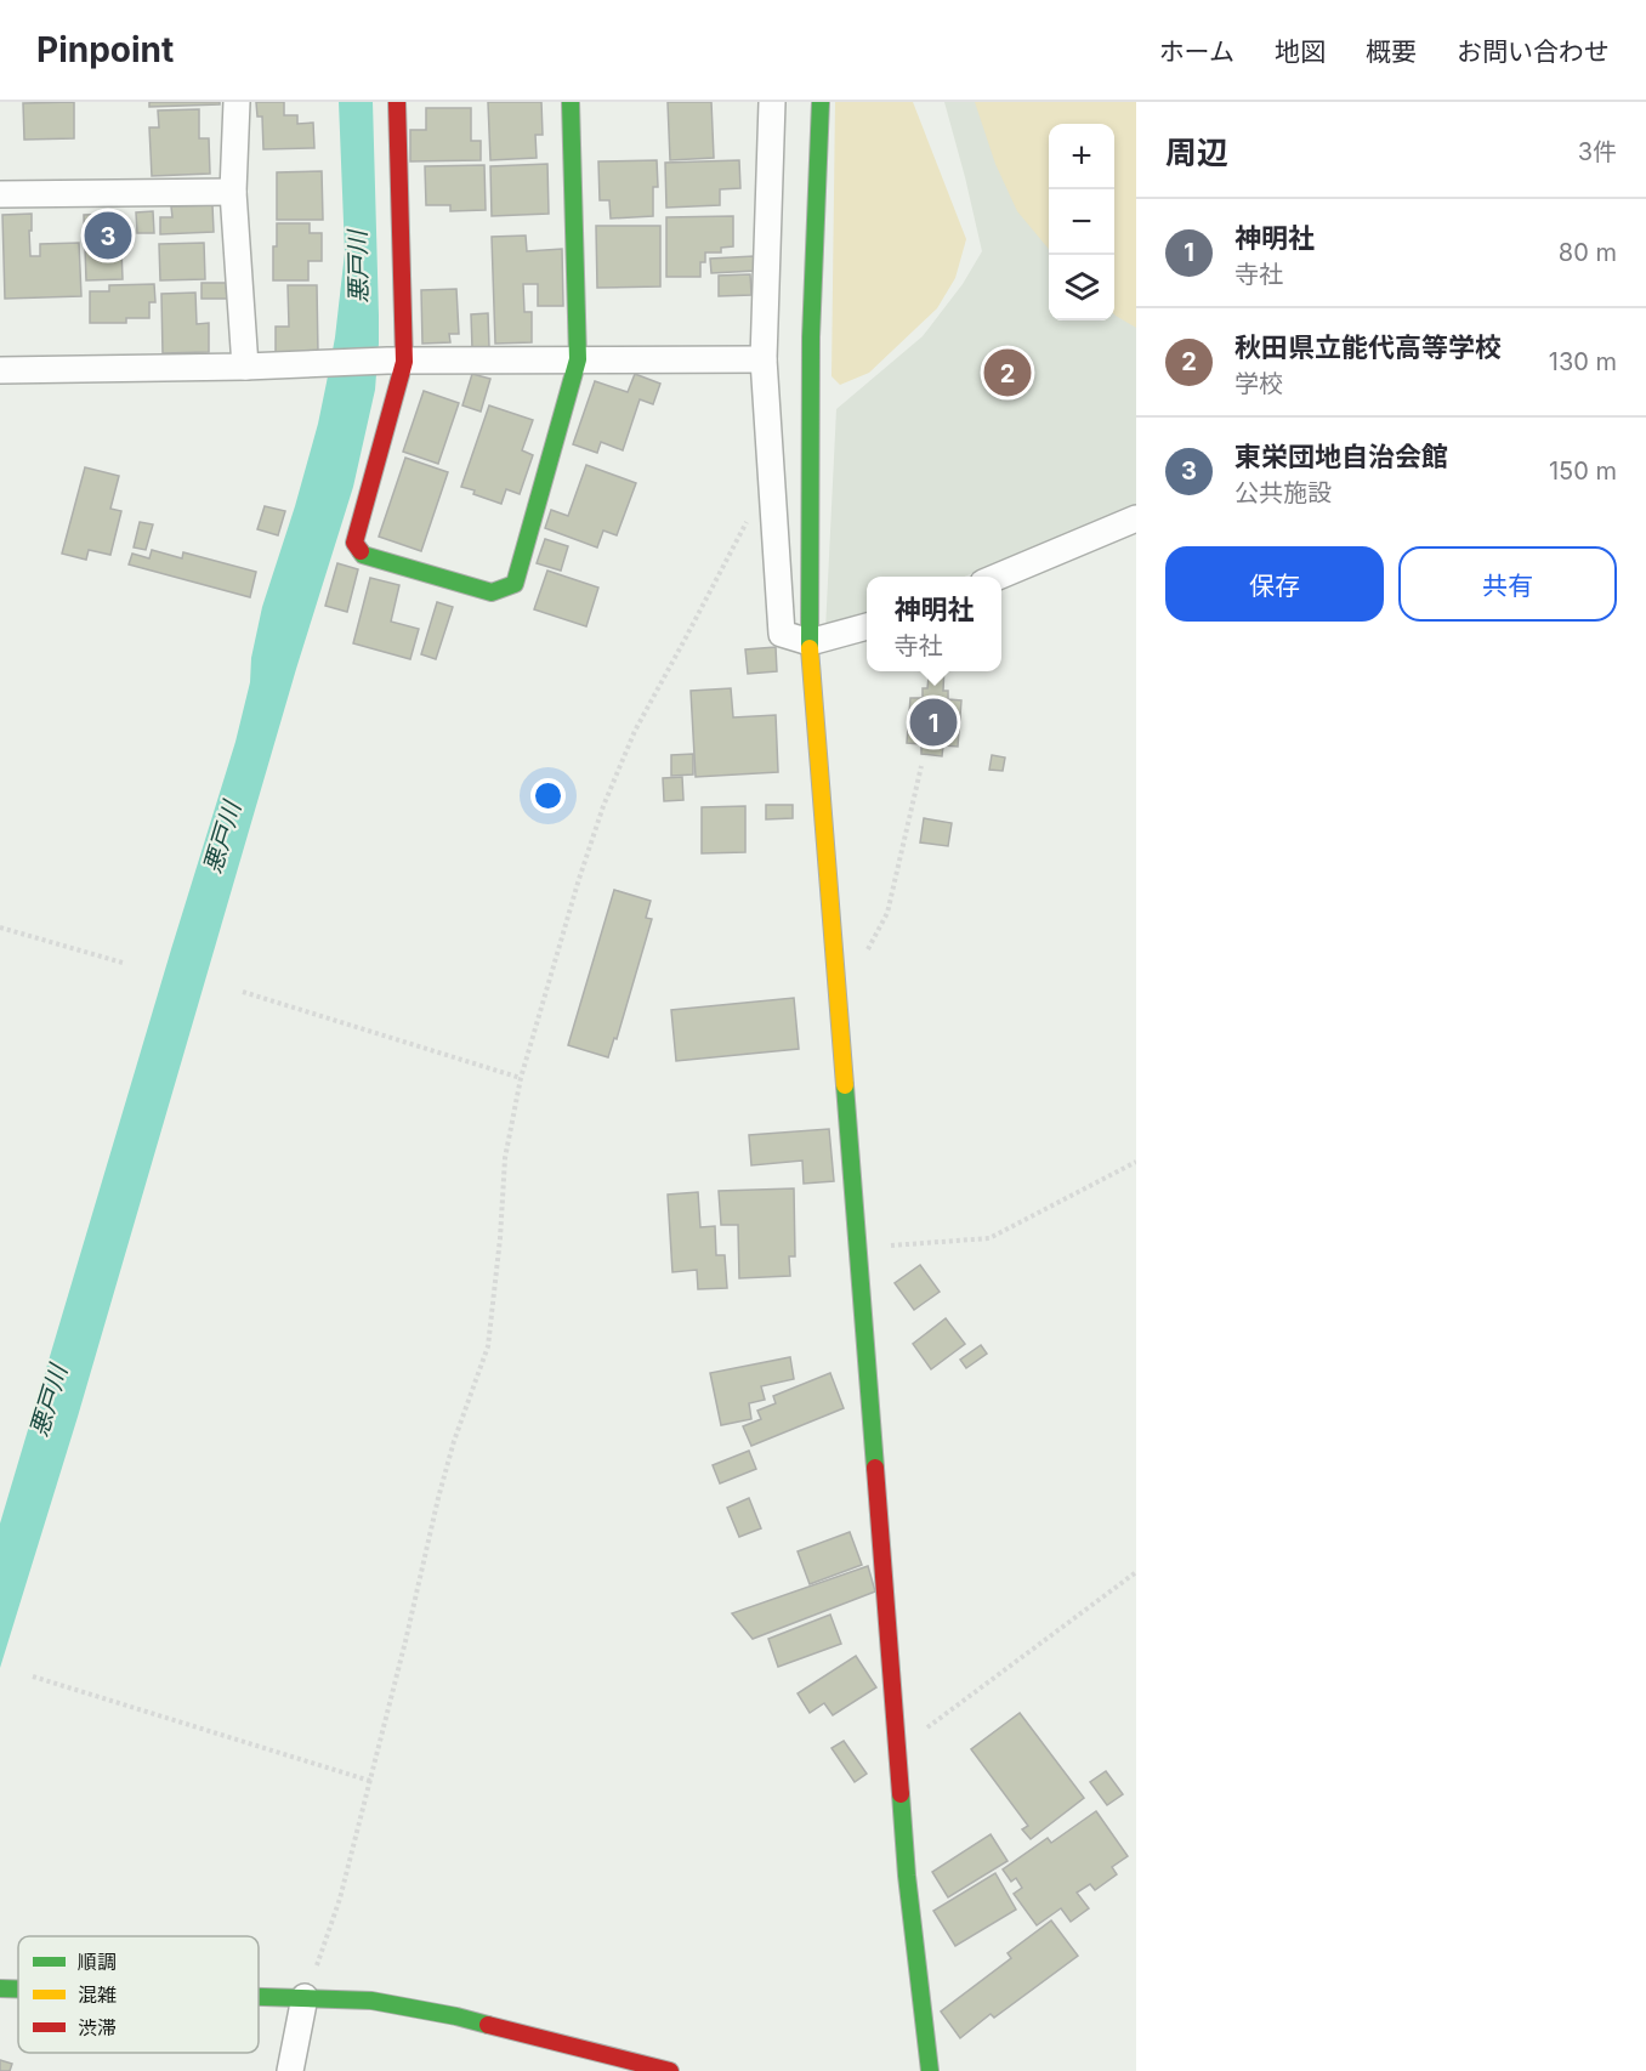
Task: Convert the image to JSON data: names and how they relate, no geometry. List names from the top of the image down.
{
  "water": ["悪戸川"],
  "legend": ["順調", "混雑", "渋滞"],
  "page": {
    "header": "Pinpoint",
    "nav": [
      "ホーム",
      "地図",
      "概要",
      "お問い合わせ"
    ],
    "heading": ["周辺", "3件"],
    "map_buttons": ["+", "−"],
    "list": [
      {
        "mark": "1",
        "name": "神明社",
        "note": "寺社",
        "value": "80 m"
      },
      {
        "mark": "2",
        "name": "秋田県立能代高等学校",
        "note": "学校",
        "value": "130 m"
      },
      {
        "mark": "3",
        "name": "東栄団地自治会館",
        "note": "公共施設",
        "value": "150 m"
      }
    ],
    "pins": ["3", "2", "1"],
    "buttons": ["保存", "共有"],
    "popup": ["神明社", "寺社"]
  }
}
